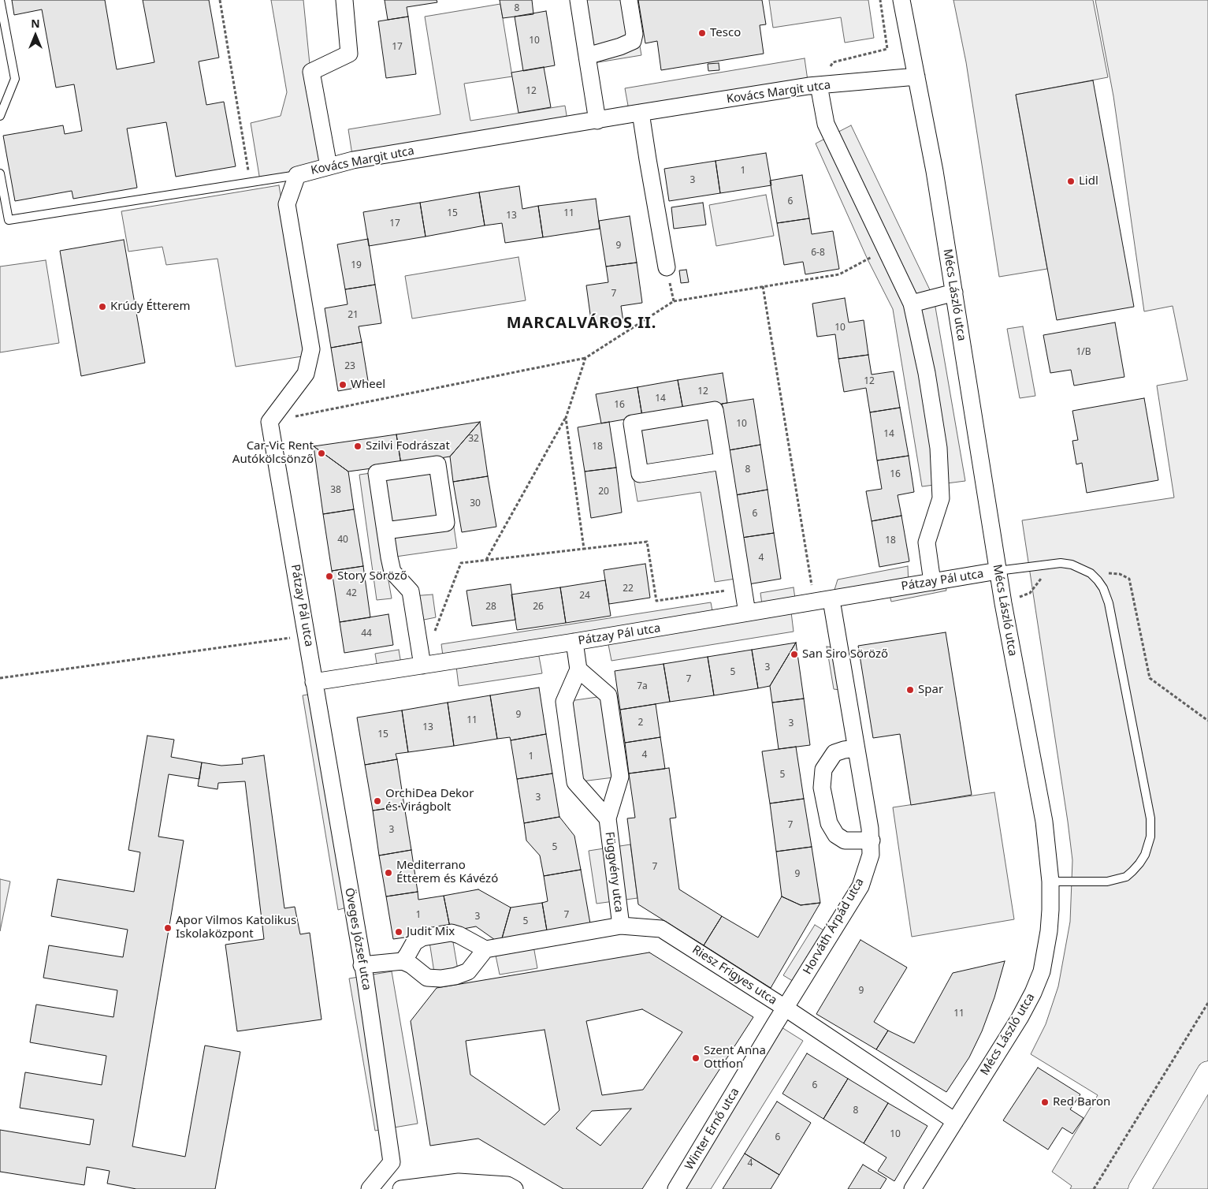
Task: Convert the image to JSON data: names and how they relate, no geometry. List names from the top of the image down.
{
  "streets": {
    "street": [
      "Kovács Margit utca",
      "Mécs László utca",
      "Pátzay Pál utca",
      "Függvény utca",
      "Horváth Árpád utca",
      "Öveges József utca",
      "Riesz Frigyes utca",
      "Winter Ernő utca"
    ]
  },
  "crossings": [
    ["Kovács Margit utca", "Mécs László utca"],
    ["Kovács Margit utca", "Pátzay Pál utca"],
    ["Mécs László utca", "Pátzay Pál utca"],
    ["Mécs László utca", "Riesz Frigyes utca"],
    ["Pátzay Pál utca", "Horváth Árpád utca"],
    ["Pátzay Pál utca", "Öveges József utca"],
    ["Függvény utca", "Riesz Frigyes utca"],
    ["Horváth Árpád utca", "Riesz Frigyes utca"],
    ["Horváth Árpád utca", "Winter Ernő utca"],
    ["Riesz Frigyes utca", "Winter Ernő utca"]
  ],
  "districts": ["MARCALVÁROS II."],
  "places": [
    "Tesco",
    "Lidl",
    "Krúdy Étterem",
    "Wheel",
    "Szilvi Fodrászat",
    "Car-Vic Rent Autókölcsönző",
    "Story Söröző",
    "San Siro Söröző",
    "Spar",
    "OrchiDea Dekor és Virágbolt",
    "Mediterrano Étterem és Kávézó",
    "Apor Vilmos Katolikus Iskolaközpont",
    "Judit Mix",
    "Szent Anna Otthon",
    "Red Baron"
  ],
  "house_numbers": [
    "8",
    "10",
    "17",
    "12",
    "1",
    "3",
    "6",
    "15",
    "11",
    "13",
    "17",
    "9",
    "6-8",
    "19",
    "7",
    "21",
    "10",
    "1/B",
    "23",
    "12",
    "12",
    "14",
    "16",
    "10",
    "14",
    "32",
    "18",
    "8",
    "16",
    "38",
    "20",
    "30",
    "6",
    "40",
    "18",
    "4",
    "22",
    "42",
    "24",
    "28",
    "26",
    "44",
    "3",
    "5",
    "7",
    "7a",
    "9",
    "11",
    "2",
    "3",
    "13",
    "15",
    "4",
    "1",
    "5",
    "3",
    "7",
    "3",
    "5",
    "7",
    "9",
    "1",
    "7",
    "3",
    "5",
    "9",
    "11",
    "6",
    "8",
    "10",
    "6",
    "4"
  ],
  "north": "top"
}
